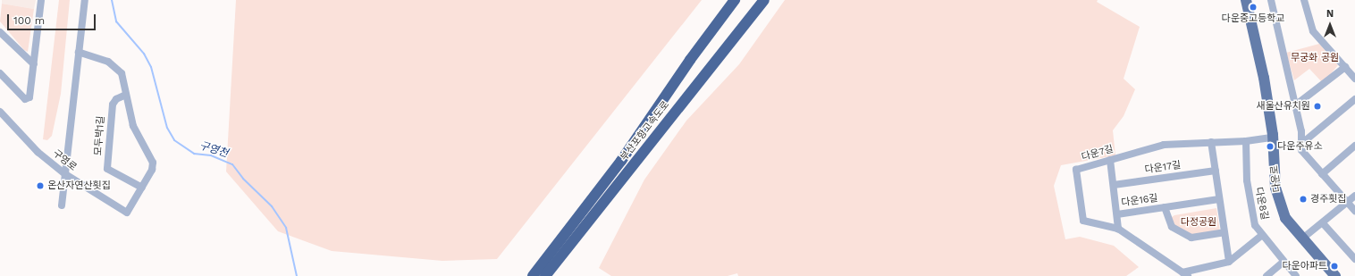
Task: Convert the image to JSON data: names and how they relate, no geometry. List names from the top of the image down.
{
  "streets": {
    "highway": ["부산포항고속도로"],
    "main road": ["다운로"],
    "street": [
      "모두박1길",
      "다운7길",
      "구영로",
      "다운17길",
      "다운16길",
      "다운8길"
    ]
  },
  "crossings": [
    ["모두박1길", "구영로"],
    ["다운7길", "다운로"],
    ["다운7길", "다운16길"],
    ["다운7길", "다운8길"],
    ["다운17길", "다운16길"]
  ],
  "water": ["구영천"],
  "parks": ["무궁화 공원", "다정공원"],
  "places": [
    "다운중고등학교",
    "새울산유치원",
    "다운주유소",
    "온산자연산횟집",
    "경주횟집",
    "다운아파트"
  ],
  "scale_bar": "100 m",
  "north": "top"
}
